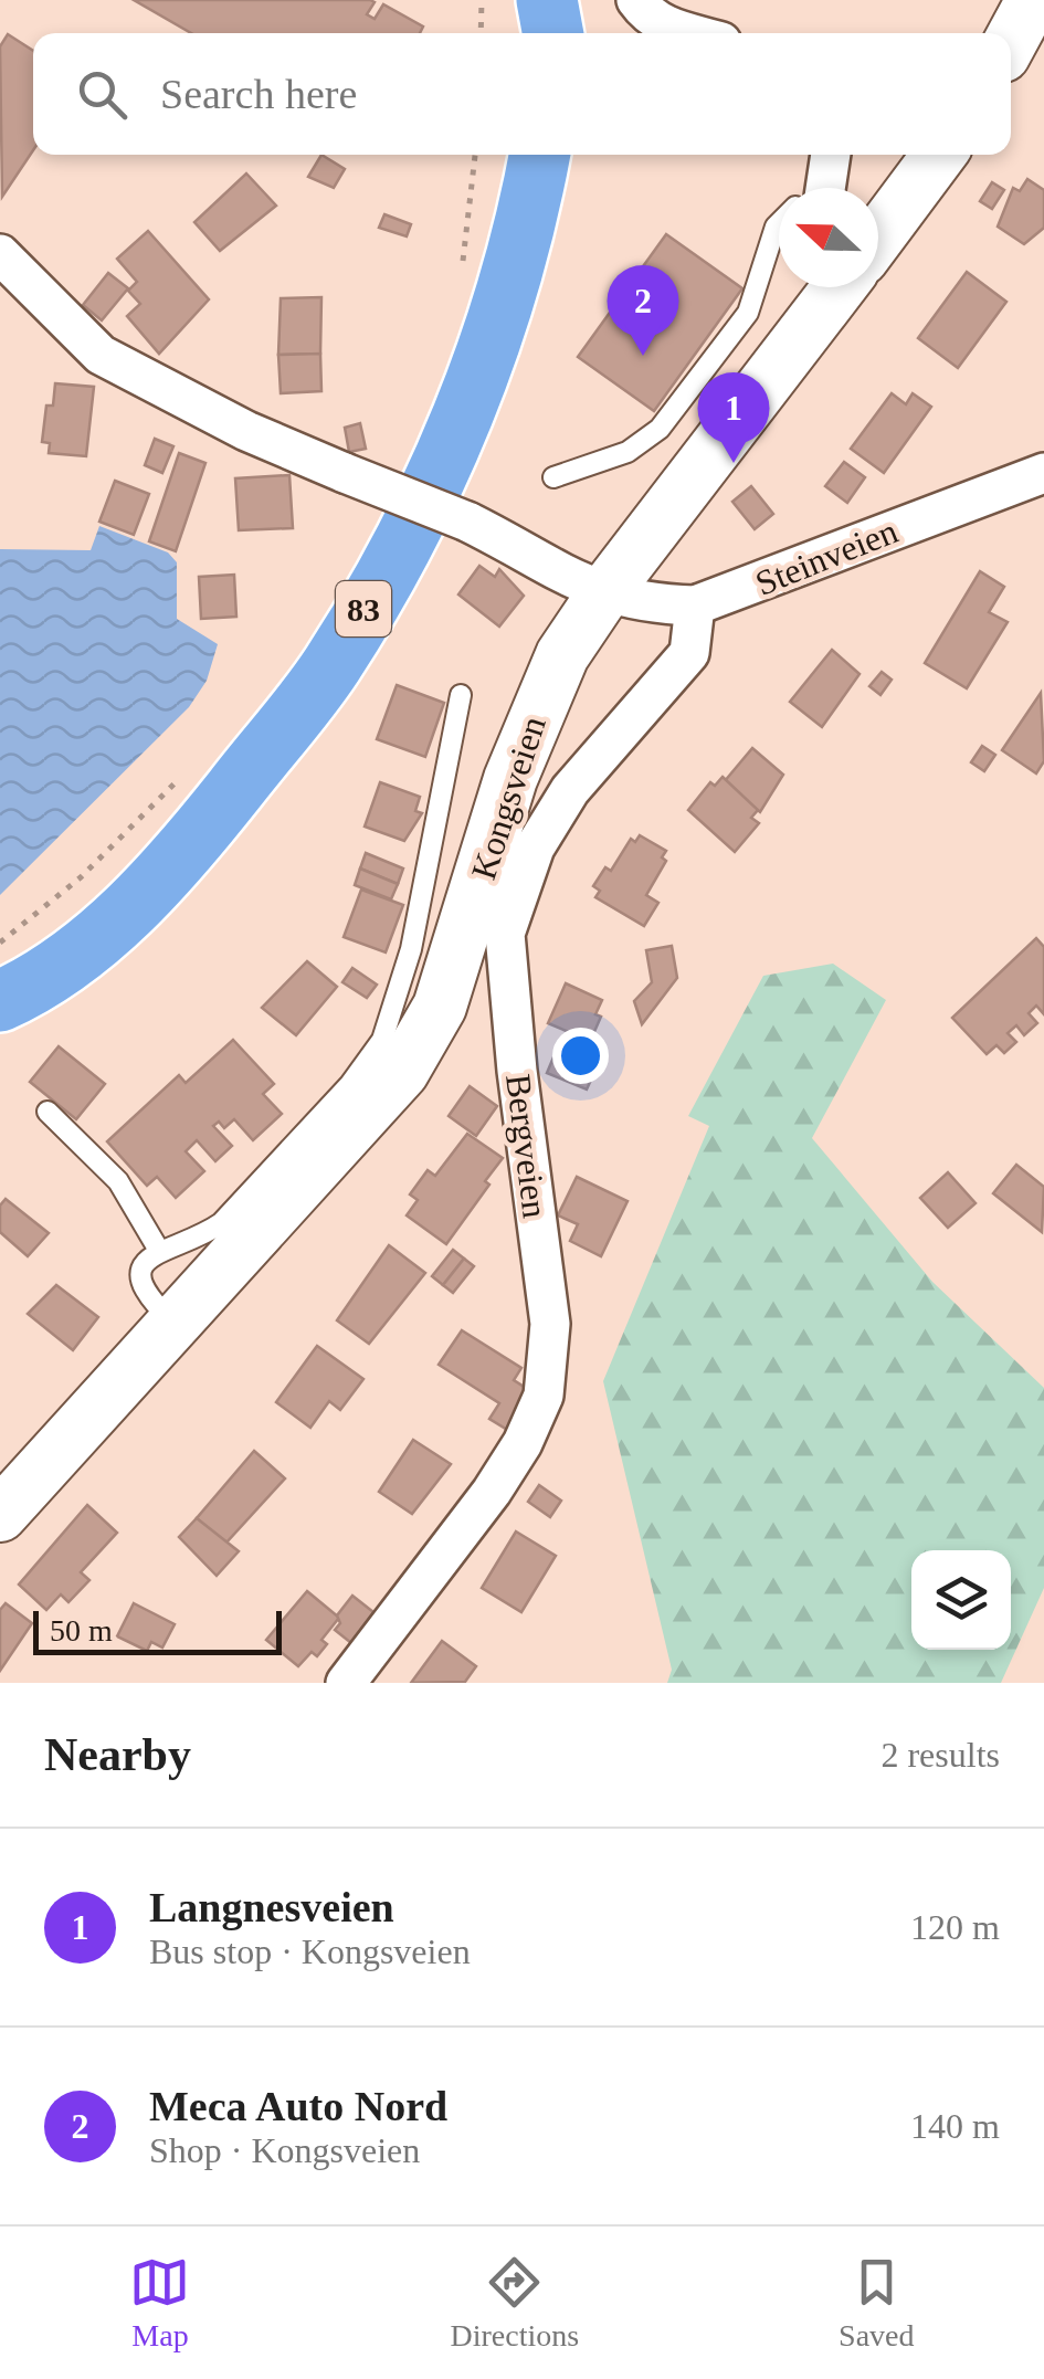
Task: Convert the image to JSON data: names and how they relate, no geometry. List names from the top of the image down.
{
  "streets": {
    "highway": ["83"],
    "main road": ["Kongsveien"],
    "street": ["Steinveien", "Bergveien"]
  },
  "crossings": [
    ["Steinveien", "Kongsveien"],
    ["Steinveien", "Bergveien"]
  ],
  "scale_bar": "50 m",
  "north": "left",
  "page": {
    "search": "Search here",
    "pins": ["2", "1"],
    "scale": "50 m",
    "heading": ["Nearby", "2 results"],
    "list": [
      {
        "mark": "1",
        "name": "Langnesveien",
        "note": "Bus stop · Kongsveien",
        "value": "120 m"
      },
      {
        "mark": "2",
        "name": "Meca Auto Nord",
        "note": "Shop · Kongsveien",
        "value": "140 m"
      }
    ],
    "nav": ["Map", "Directions", "Saved"]
  }
}
